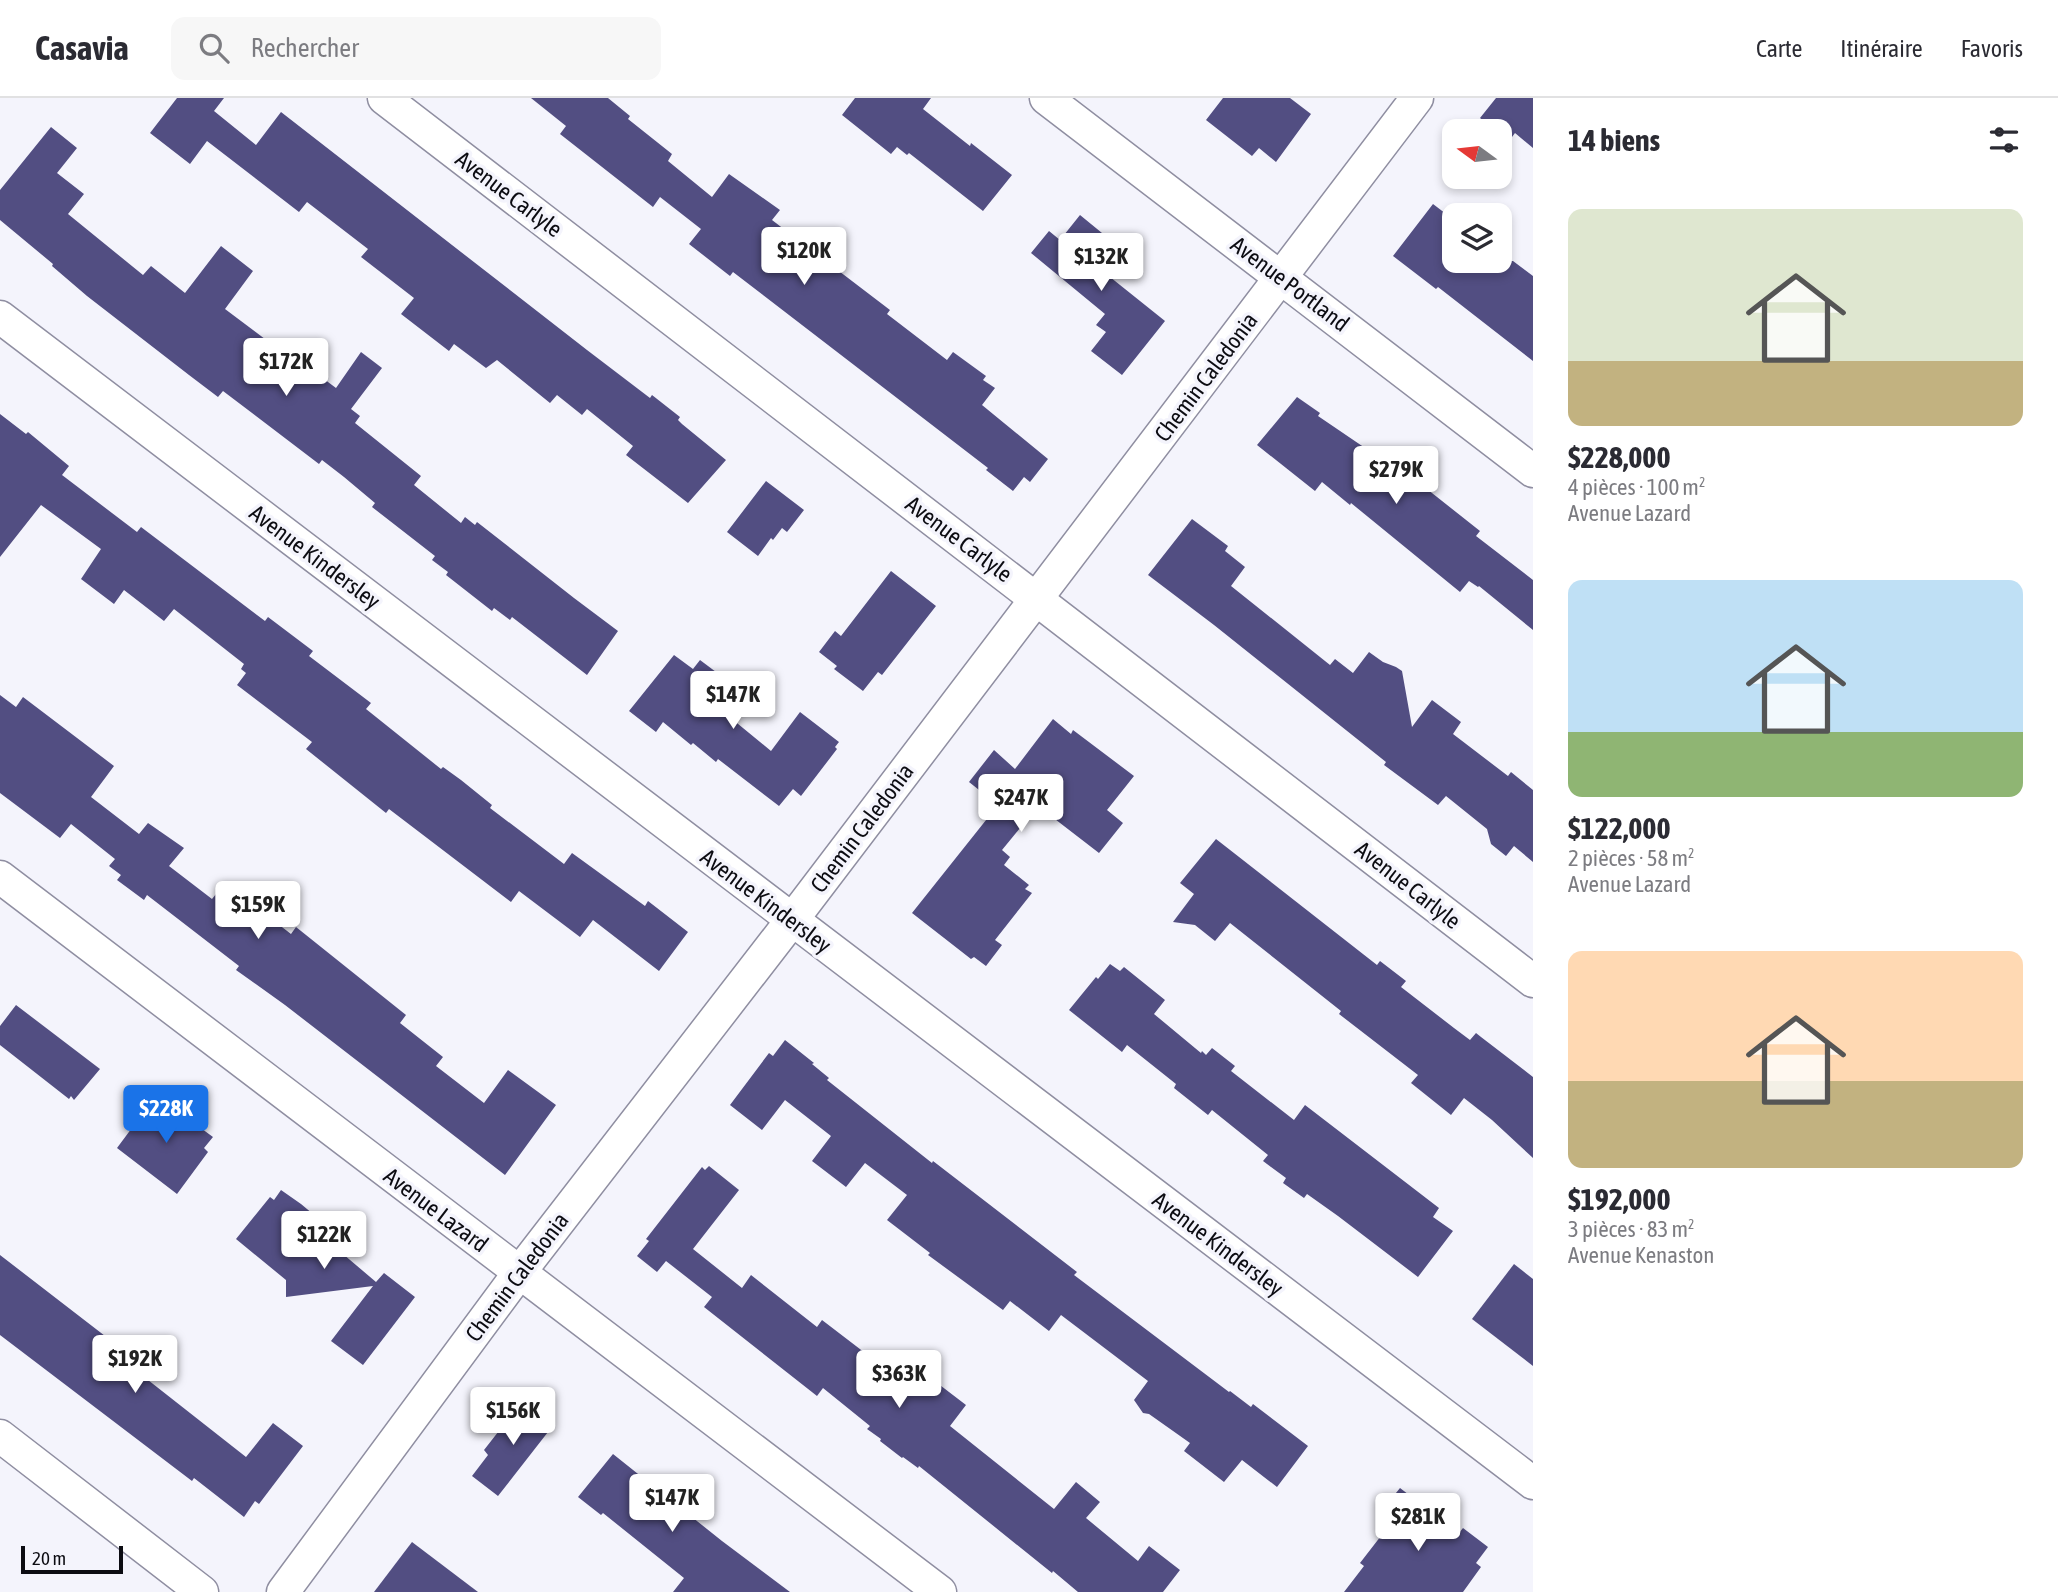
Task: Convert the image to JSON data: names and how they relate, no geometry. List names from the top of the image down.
{
  "streets": {
    "street": [
      "Avenue Carlyle",
      "Avenue Portland",
      "Chemin Caledonia",
      "Avenue Kindersley",
      "Avenue Lazard"
    ]
  },
  "crossings": [
    ["Avenue Carlyle", "Chemin Caledonia"],
    ["Avenue Portland", "Chemin Caledonia"],
    ["Chemin Caledonia", "Avenue Kindersley"],
    ["Chemin Caledonia", "Avenue Lazard"]
  ],
  "scale_bar": "20 m",
  "north": "left",
  "page": {
    "header": "Casavia",
    "search": "Rechercher",
    "nav": ["Carte", "Itinéraire", "Favoris"],
    "heading": "14 biens",
    "list": [
      {
        "name": "$228,000",
        "note": "4 pièces · 100 m² · Avenue Lazard"
      },
      {
        "name": "$122,000",
        "note": "2 pièces · 58 m² · Avenue Lazard"
      },
      {
        "name": "$192,000",
        "note": "3 pièces · 83 m² · Avenue Kenaston"
      }
    ],
    "price": [
      "$120K",
      "$132K",
      "$172K",
      "$279K",
      "$147K",
      "$247K",
      "$159K",
      "$228K",
      "$122K",
      "$192K",
      "$363K",
      "$156K",
      "$147K",
      "$281K"
    ],
    "scale": "20 m"
  }
}
